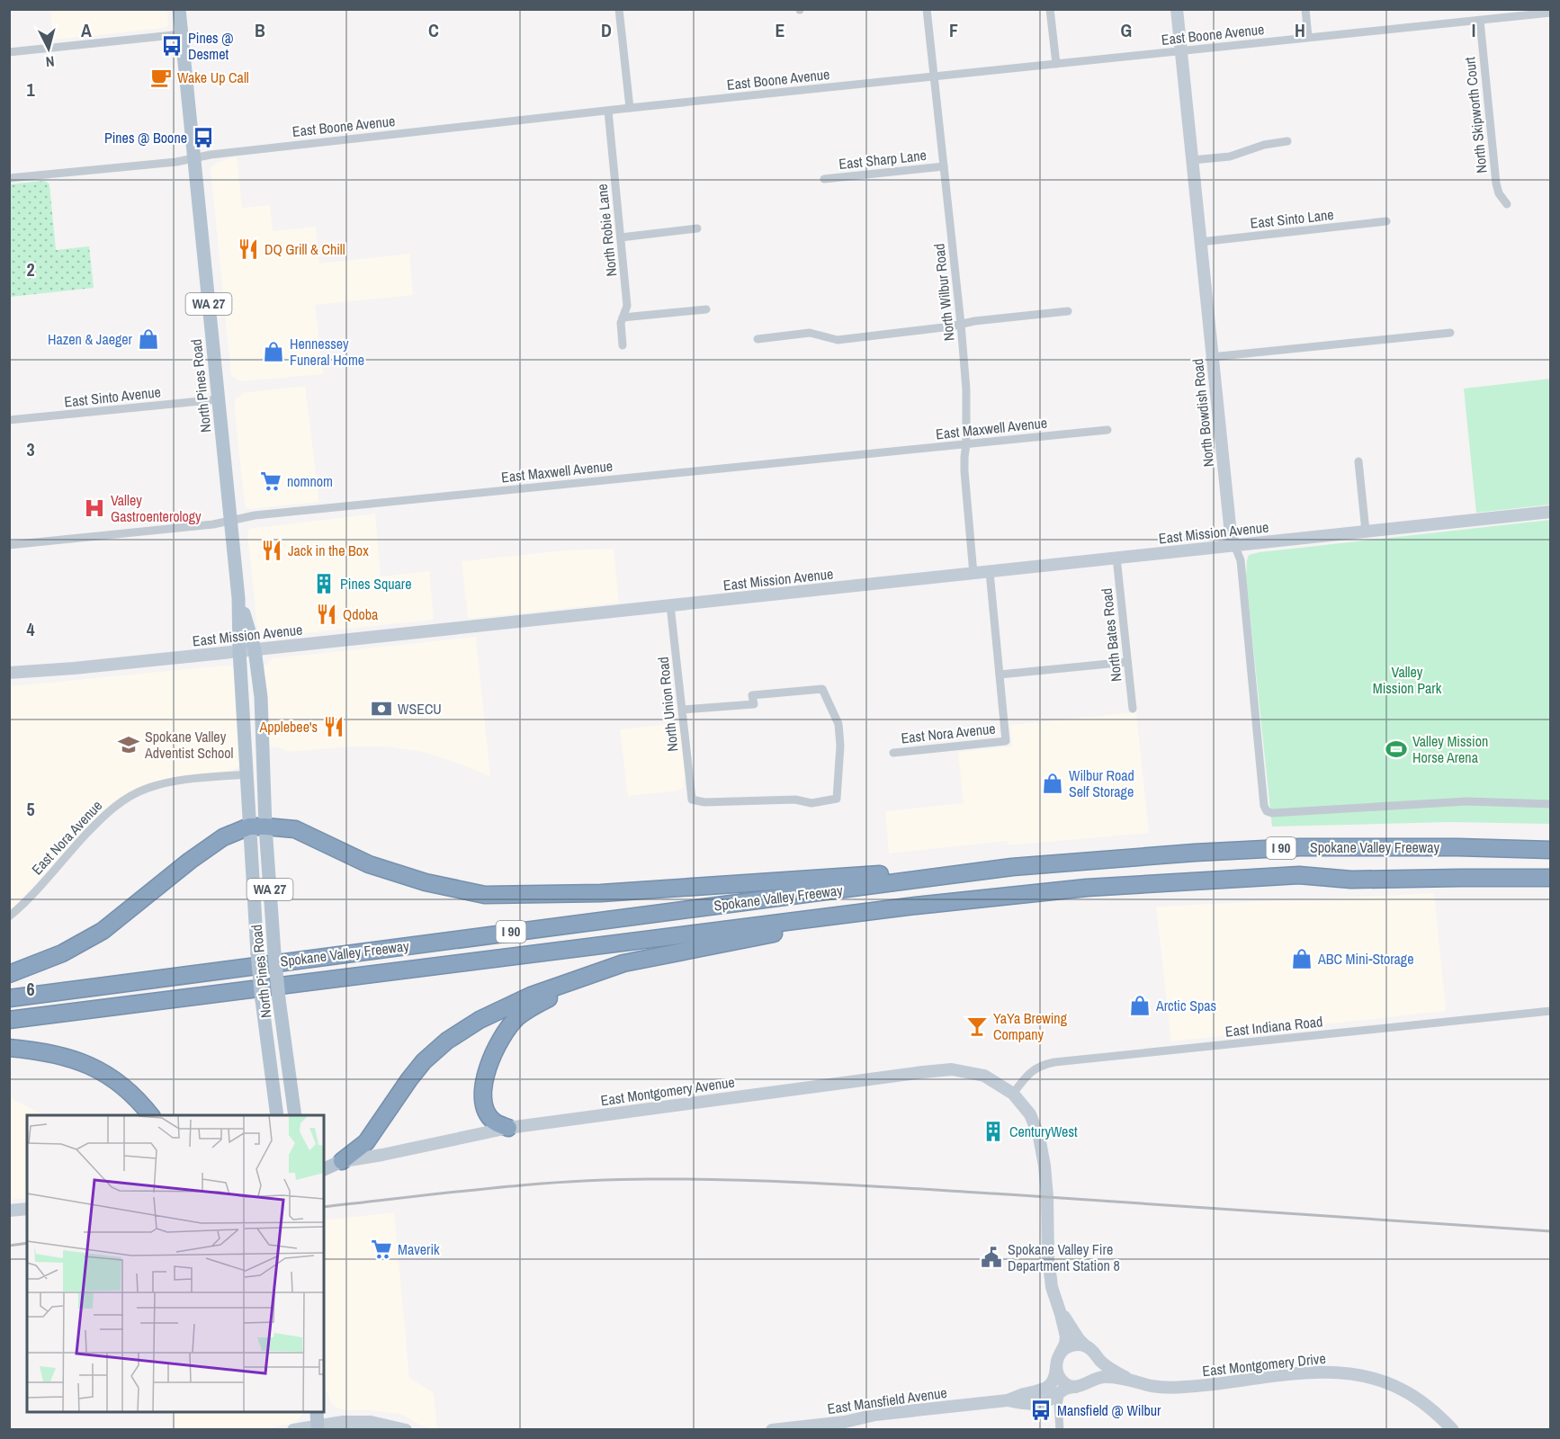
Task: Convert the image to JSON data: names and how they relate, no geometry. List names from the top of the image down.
{
  "streets": {
    "highway": ["Spokane Valley Freeway", "I 90"],
    "main road": ["WA 27", "North Pines Road", "East Montgomery Avenue"],
    "street": [
      "East Boone Avenue",
      "North Skipworth Court",
      "East Sharp Lane",
      "East Sinto Lane",
      "North Robie Lane",
      "North Wilbur Road",
      "East Sinto Avenue",
      "North Bowdish Road",
      "East Maxwell Avenue",
      "East Mission Avenue",
      "North Bates Road",
      "North Union Road",
      "East Nora Avenue",
      "East Indiana Road",
      "East Montgomery Drive",
      "East Mansfield Avenue"
    ]
  },
  "crossings": [
    ["East Boone Avenue", "North Skipworth Court"],
    ["East Boone Avenue", "North Robie Lane"],
    ["East Boone Avenue", "North Wilbur Road"],
    ["East Boone Avenue", "North Pines Road"],
    ["East Boone Avenue", "North Bowdish Road"],
    ["East Sharp Lane", "North Wilbur Road"],
    ["East Sinto Lane", "North Bowdish Road"],
    ["North Wilbur Road", "East Maxwell Avenue"],
    ["North Wilbur Road", "East Mission Avenue"],
    ["North Pines Road", "East Sinto Avenue"],
    ["North Pines Road", "East Maxwell Avenue"],
    ["North Pines Road", "East Mission Avenue"],
    ["North Pines Road", "East Nora Avenue"],
    ["North Bowdish Road", "East Mission Avenue"],
    ["East Mission Avenue", "North Bates Road"],
    ["East Mission Avenue", "North Union Road"],
    ["East Indiana Road", "East Montgomery Avenue"],
    ["East Montgomery Drive", "East Mansfield Avenue"]
  ],
  "parks": ["Valley Mission Park"],
  "places": {
    "bus stop": ["Pines @ Desmet", "Pines @ Boone", "Mansfield @ Wilbur"],
    "cafe": ["Wake Up Call"],
    "restaurant": [
      "DQ Grill & Chill",
      "Jack in the Box",
      "Qdoba",
      "Applebee's"
    ],
    "shop": [
      "Hazen & Jaeger",
      "Hennessey Funeral Home",
      "Wilbur Road Self Storage",
      "ABC Mini-Storage",
      "Arctic Spas"
    ],
    "supermarket": ["nomnom", "Maverik"],
    "hospital": ["Valley Gastroenterology"],
    "building": ["Pines Square", "CenturyWest"],
    "bank": ["WSECU"],
    "school or university": ["Spokane Valley Adventist School"],
    "sports": ["Valley Mission Horse Arena"],
    "bar": ["YaYa Brewing Company"],
    "public building": ["Spokane Valley Fire Department Station 8"]
  },
  "north": "bottom",
  "grid": {
    "columns": [
      "A",
      "B",
      "C",
      "D",
      "E",
      "F",
      "G",
      "H",
      "I"
    ],
    "rows": [
      "1",
      "2",
      "3",
      "4",
      "5",
      "6"
    ]
  }
}
